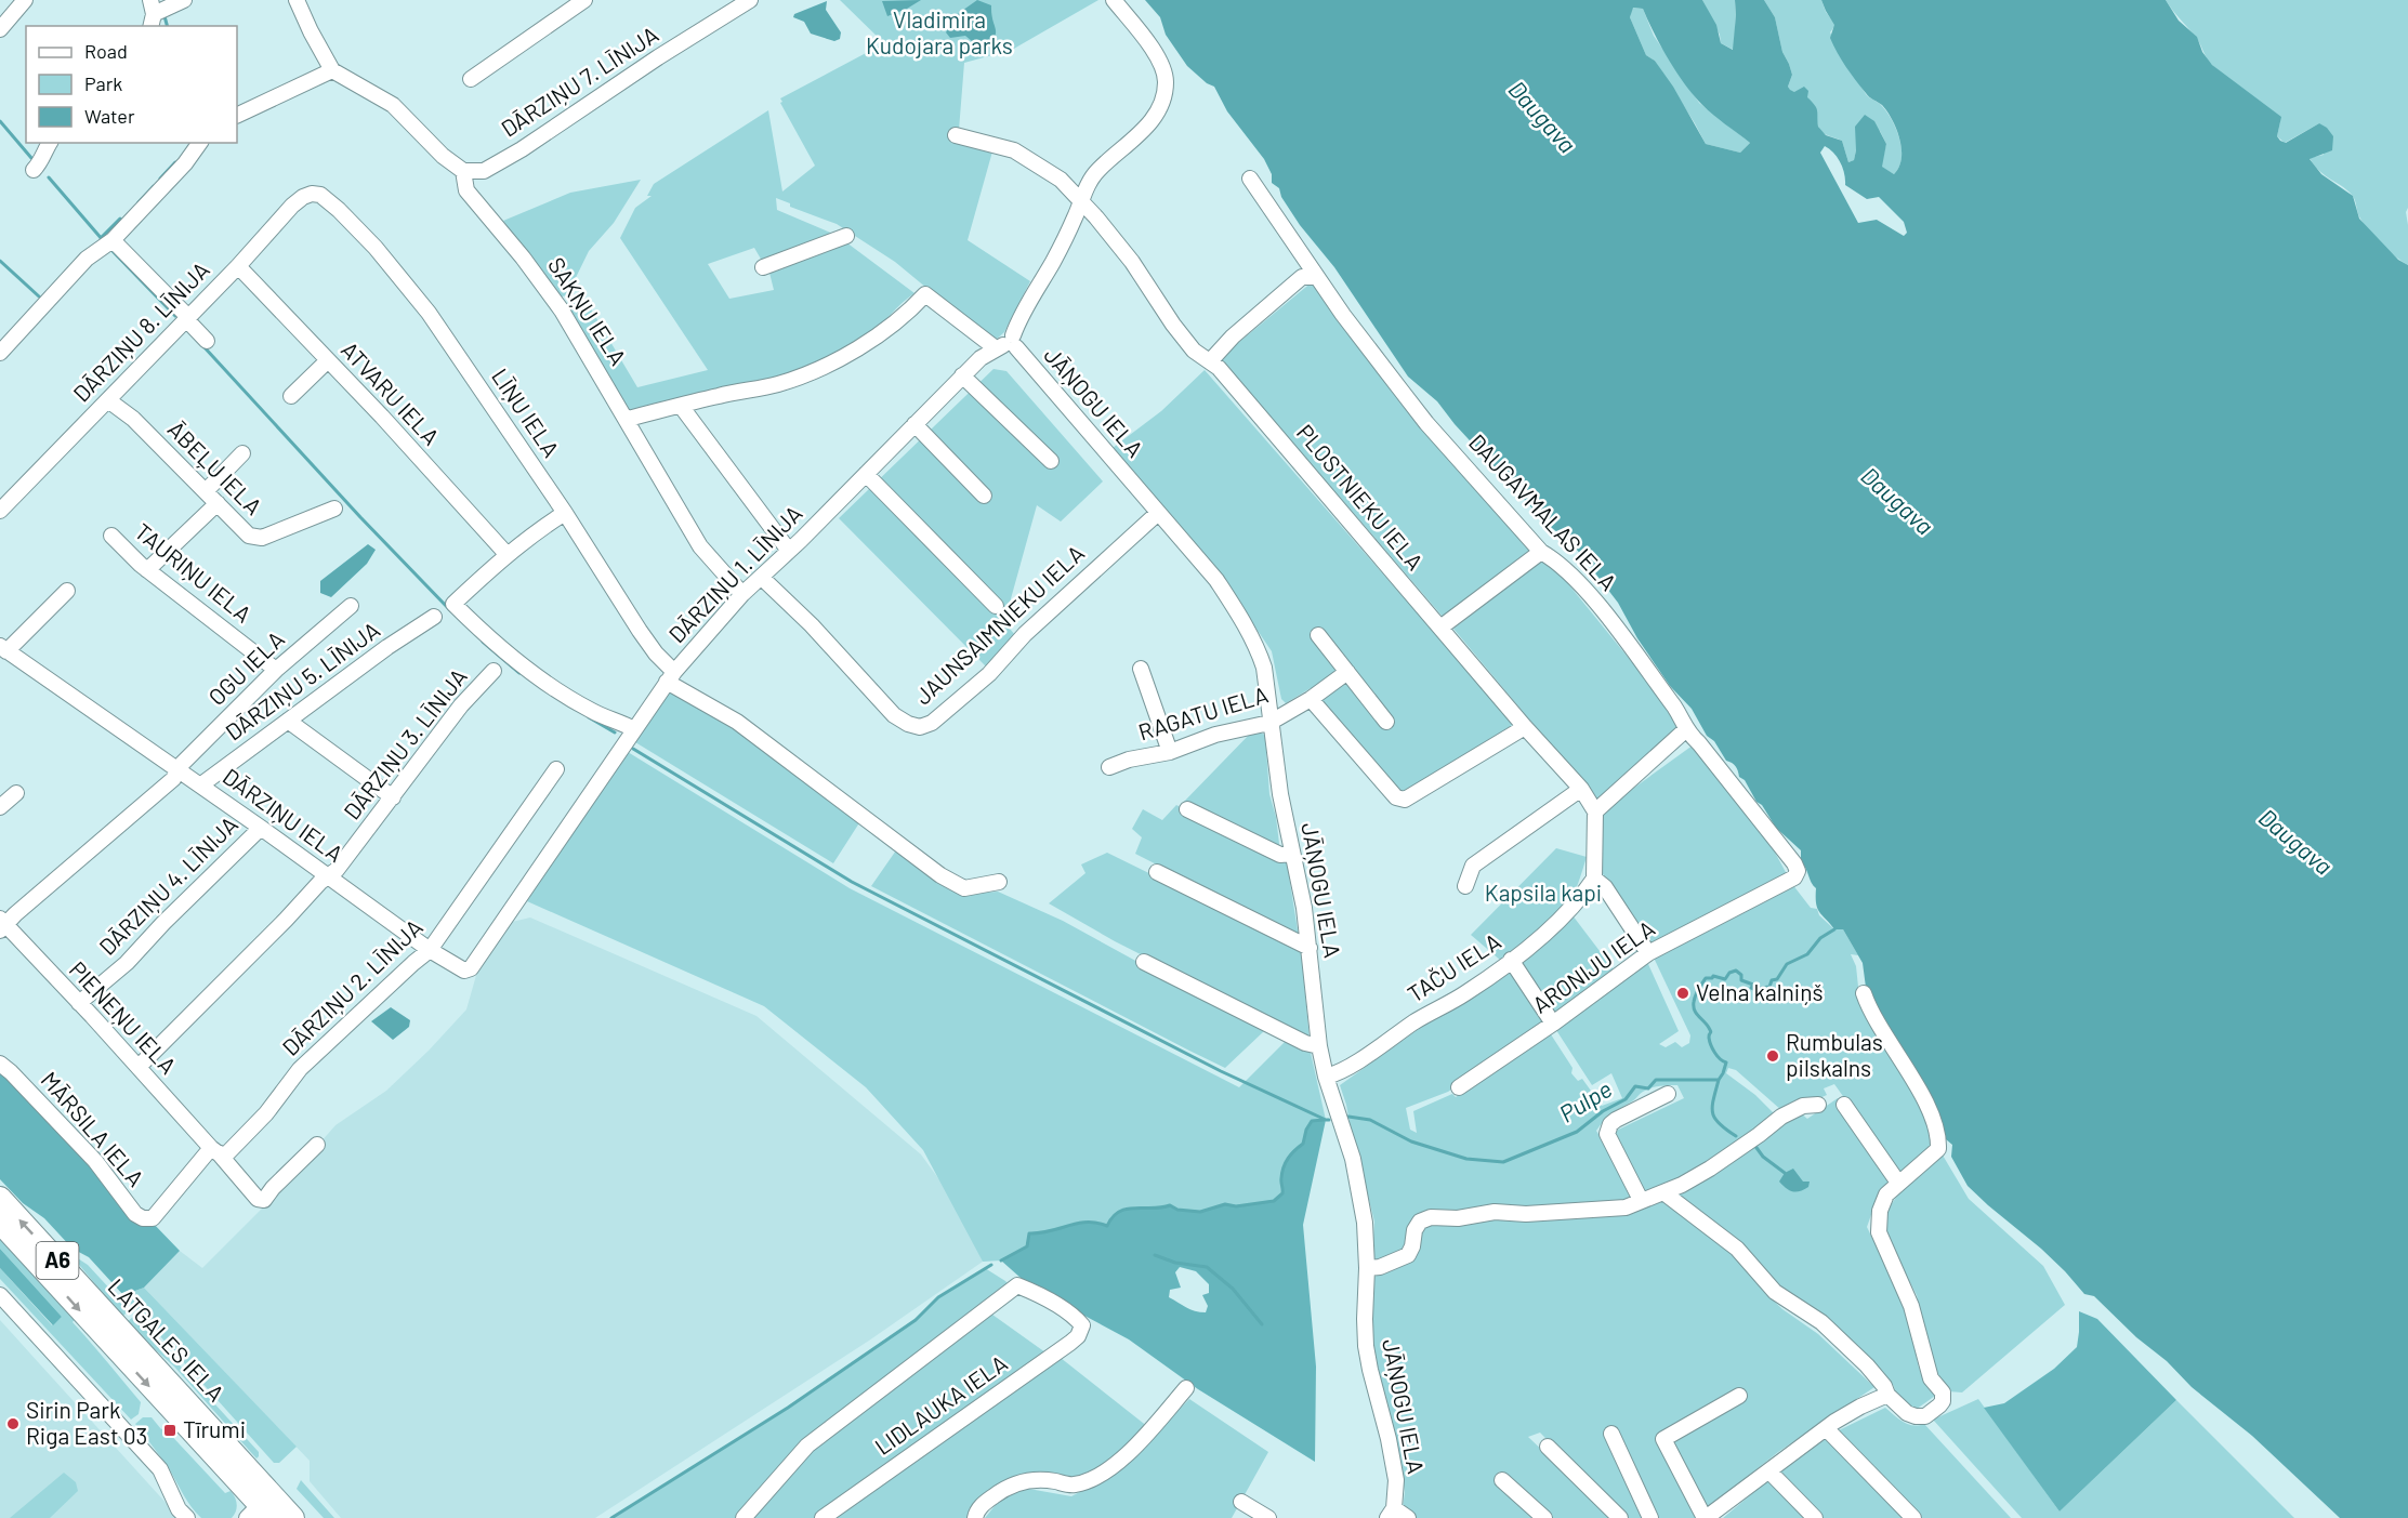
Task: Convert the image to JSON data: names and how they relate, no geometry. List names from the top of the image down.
{
  "streets": {
    "highway": ["A6", "LATGALES IELA"],
    "street": [
      "DĀRZIŅU 7. LĪNIJA",
      "SAKŅU IELA",
      "DĀRZIŅU 8. LĪNIJA",
      "ATVARU IELA",
      "JĀŅOGU IELA",
      "LĪŅU IELA",
      "ĀBEĻU IELA",
      "PLOSTNIEKU IELA",
      "DAUGAVMALAS IELA",
      "TAURIŅU IELA",
      "DĀRZIŅU 1. LĪNIJA",
      "JAUNSAIMNIEKU IELA",
      "OGU IELA",
      "DĀRZIŅU 5. LĪNIJA",
      "RAGATU IELA",
      "DĀRZIŅU 3. LĪNIJA",
      "DĀRZIŅU IELA",
      "DĀRZIŅU 4. LĪNIJA",
      "ARONIJU IELA",
      "TAČU IELA",
      "DĀRZIŅU 2. LĪNIJA",
      "PIENEŅU IELA",
      "MĀRSILA IELA",
      "LIDLAUKA IELA"
    ]
  },
  "crossings": [
    ["DĀRZIŅU 7. LĪNIJA", "SAKŅU IELA"],
    ["SAKŅU IELA", "DĀRZIŅU 1. LĪNIJA"],
    ["DĀRZIŅU 8. LĪNIJA", "ATVARU IELA"],
    ["DĀRZIŅU 8. LĪNIJA", "LĪŅU IELA"],
    ["DĀRZIŅU 8. LĪNIJA", "ĀBEĻU IELA"],
    ["JĀŅOGU IELA", "DĀRZIŅU 1. LĪNIJA"],
    ["JĀŅOGU IELA", "JAUNSAIMNIEKU IELA"],
    ["JĀŅOGU IELA", "RAGATU IELA"],
    ["JĀŅOGU IELA", "TAČU IELA"],
    ["LĪŅU IELA", "DĀRZIŅU 1. LĪNIJA"],
    ["DAUGAVMALAS IELA", "ARONIJU IELA"],
    ["TAURIŅU IELA", "OGU IELA"],
    ["DĀRZIŅU 1. LĪNIJA", "JAUNSAIMNIEKU IELA"],
    ["DĀRZIŅU 1. LĪNIJA", "DĀRZIŅU IELA"],
    ["OGU IELA", "DĀRZIŅU IELA"],
    ["DĀRZIŅU 5. LĪNIJA", "DĀRZIŅU IELA"],
    ["DĀRZIŅU 3. LĪNIJA", "DĀRZIŅU IELA"],
    ["DĀRZIŅU 3. LĪNIJA", "PIENEŅU IELA"],
    ["DĀRZIŅU IELA", "DĀRZIŅU 4. LĪNIJA"],
    ["DĀRZIŅU IELA", "DĀRZIŅU 2. LĪNIJA"],
    ["DĀRZIŅU 4. LĪNIJA", "PIENEŅU IELA"],
    ["DĀRZIŅU 2. LĪNIJA", "PIENEŅU IELA"],
    ["DĀRZIŅU 2. LĪNIJA", "MĀRSILA IELA"]
  ],
  "water": ["Daugava", "Pulpe"],
  "parks": ["Vladimira Kudojara parks", "Kapsila kapi"],
  "places": {
    "other": ["Velna kalniņš", "Rumbulas pilskalns", "Sirin Park Riga East 03"],
    "transit": ["Tīrumi"]
  },
  "legend": ["Road", "Park", "Water"]
}
